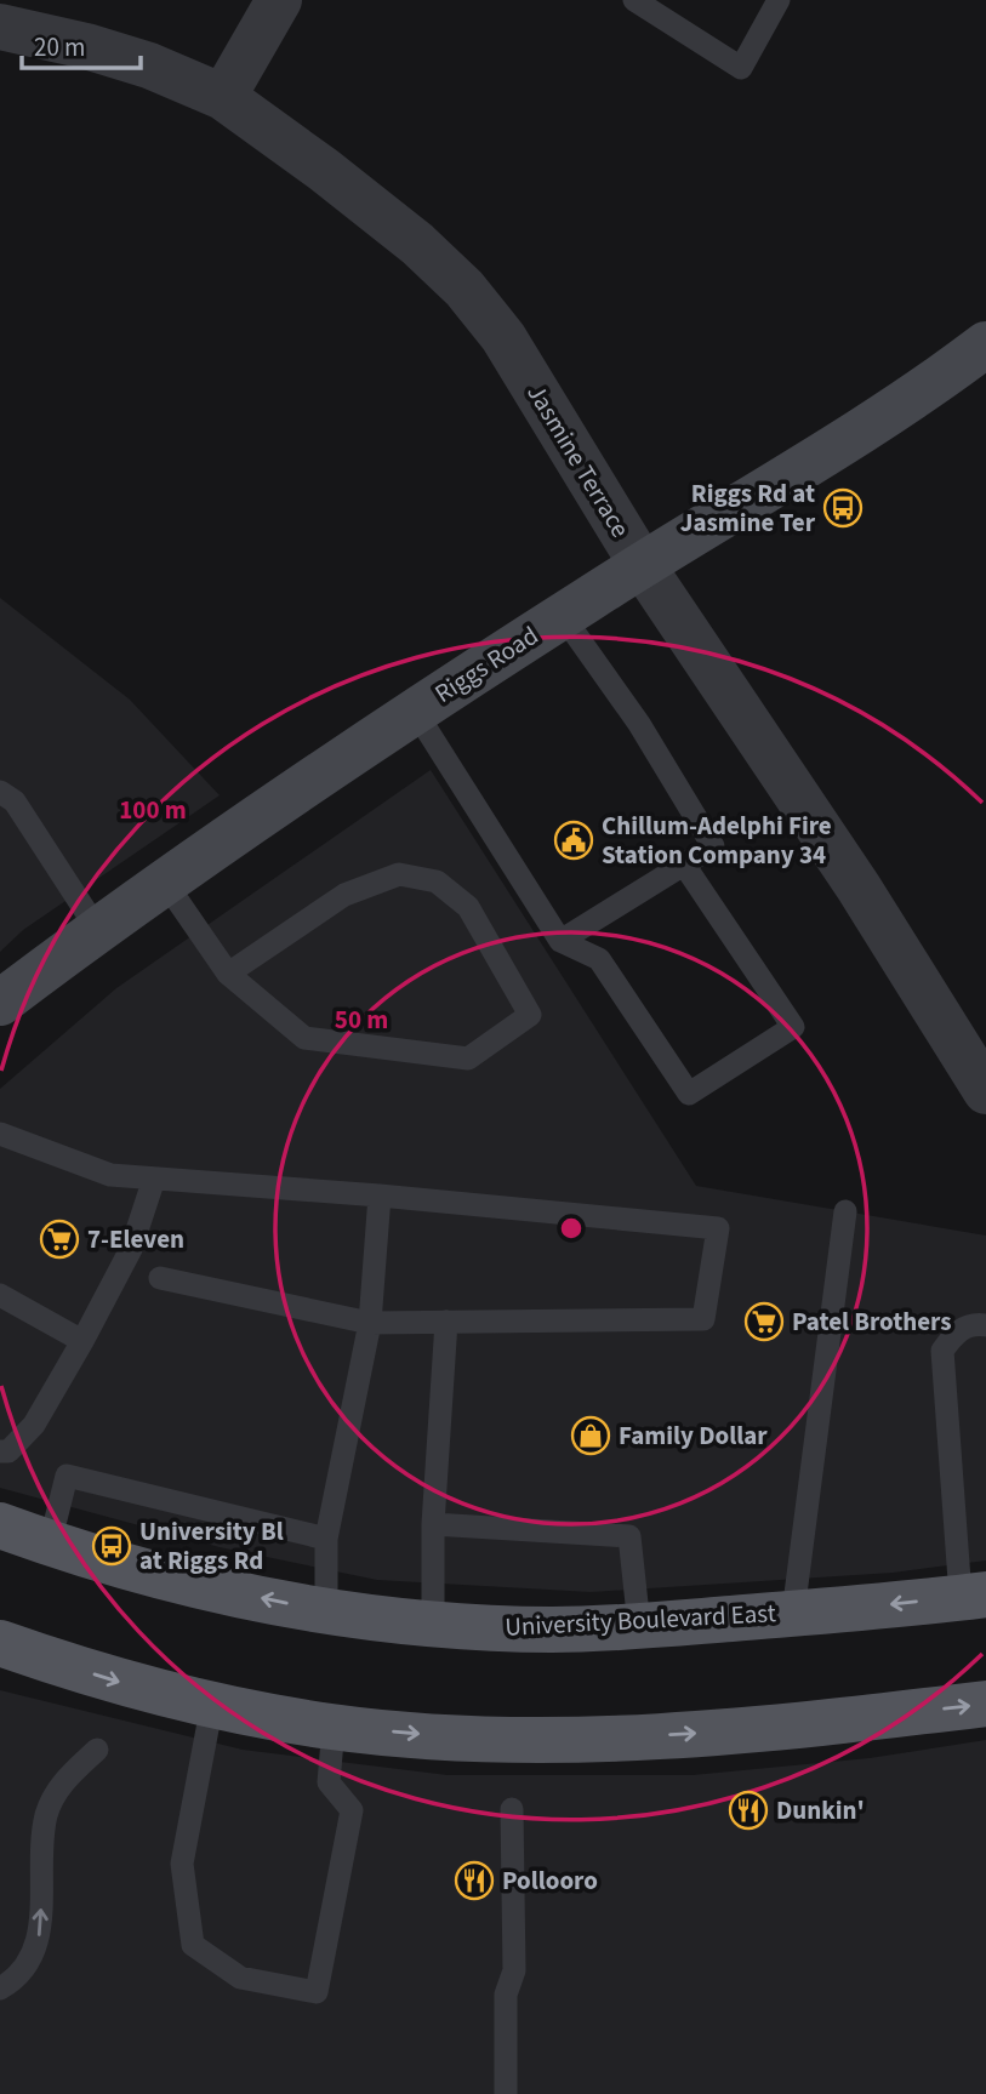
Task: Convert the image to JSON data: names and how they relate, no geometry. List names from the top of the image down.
{
  "streets": {
    "main road": ["Riggs Road", "University Boulevard East"],
    "street": ["Jasmine Terrace"]
  },
  "crossings": [
    ["Jasmine Terrace", "Riggs Road"]
  ],
  "places": {
    "bus stop": ["Riggs Rd at Jasmine Ter", "University Bl at Riggs Rd"],
    "public building": ["Chillum-Adelphi Fire Station Company 34"],
    "supermarket": ["7-Eleven", "Patel Brothers"],
    "shop": ["Family Dollar"],
    "restaurant": ["Dunkin'", "Pollooro"]
  },
  "scale_bar": "20 m",
  "rings": ["100 m", "50 m"]
}
